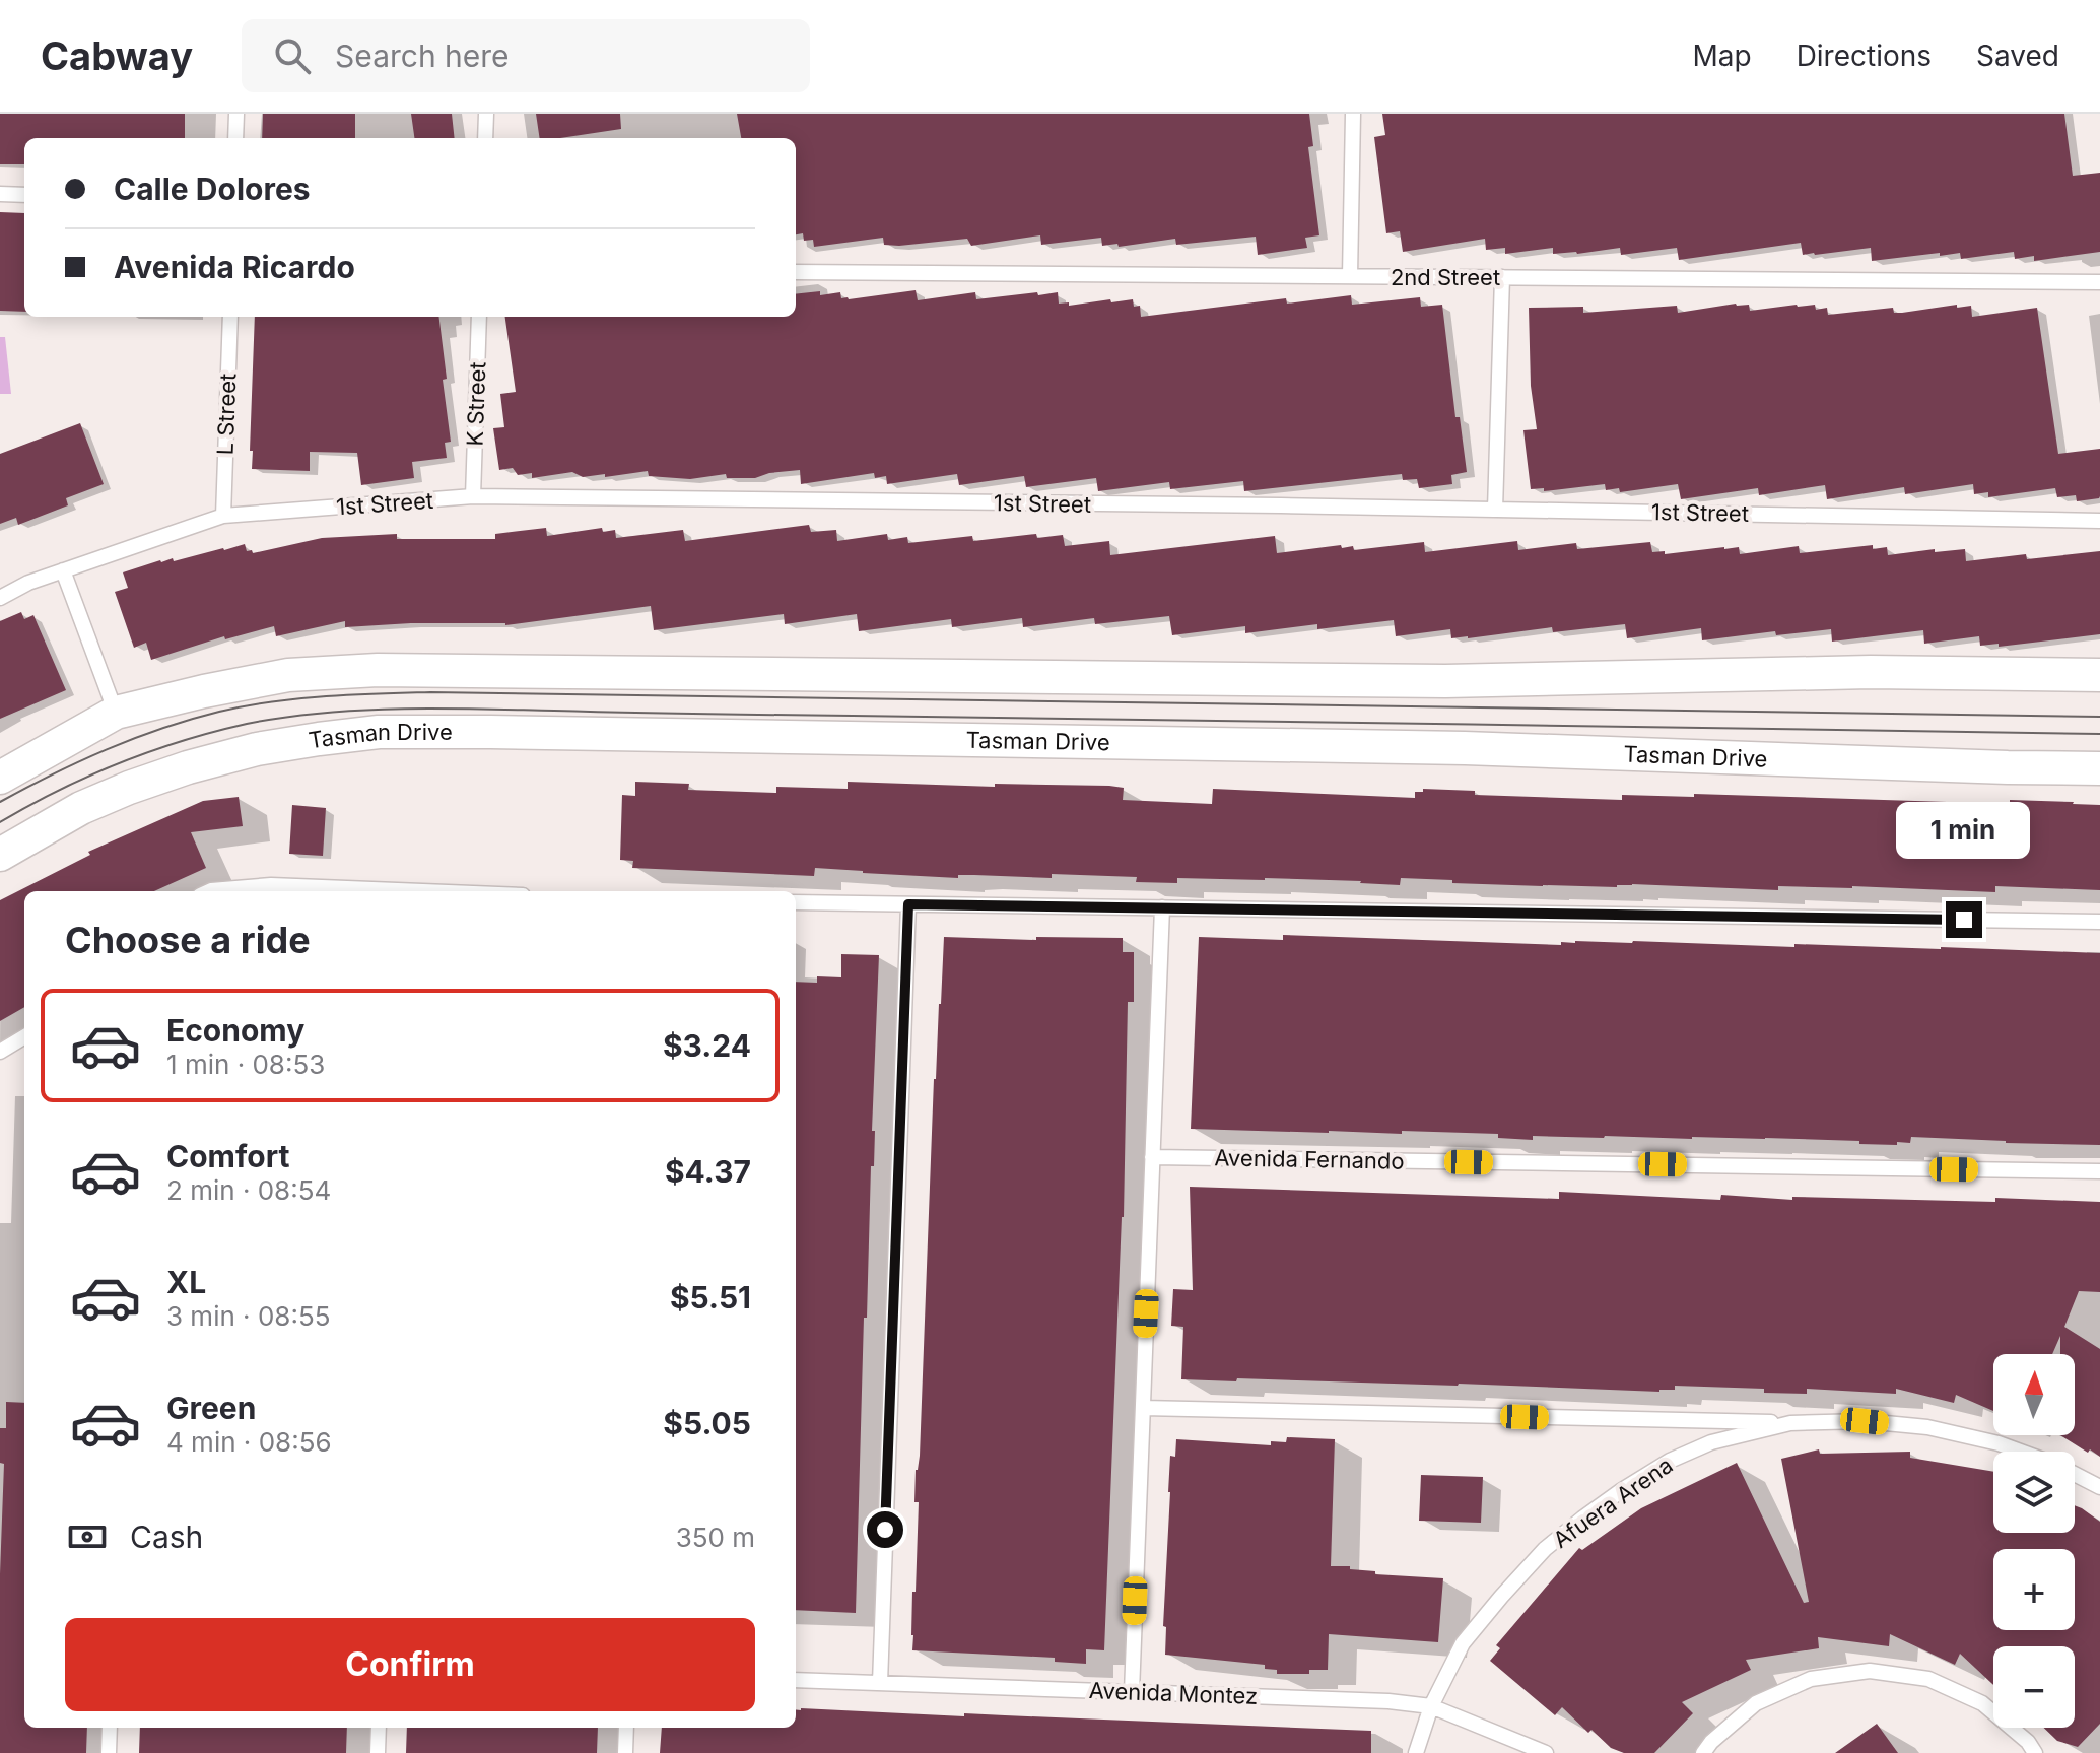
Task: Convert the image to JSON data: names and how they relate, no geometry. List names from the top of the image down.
{
  "streets": {
    "street": ["Tasman Drive"],
    "lane": [
      "2nd Street",
      "K Street",
      "L Street",
      "1st Street",
      "Avenida Fernando",
      "Afuera Arena",
      "Avenida Montez"
    ]
  },
  "crossings": [
    ["K Street", "1st Street"],
    ["L Street", "1st Street"],
    ["Afuera Arena", "Avenida Montez"]
  ],
  "north": "top",
  "page": {
    "header": "Cabway",
    "search": "Search here",
    "nav": ["Map", "Directions", "Saved"],
    "banner": ["Calle Dolores", "Avenida Ricardo"],
    "bubble": "1 min",
    "heading": "Choose a ride",
    "list": [
      {
        "name": "Economy",
        "note": "1 min · 08:53",
        "value": "$3.24"
      },
      {
        "name": "Comfort",
        "note": "2 min · 08:54",
        "value": "$4.37"
      },
      {
        "name": "XL",
        "note": "3 min · 08:55",
        "value": "$5.51"
      },
      {
        "name": "Green",
        "note": "4 min · 08:56",
        "value": "$5.05"
      }
    ],
    "map_buttons": ["+", "−"],
    "pay": ["Cash", "350 m"],
    "buttons": "Confirm"
  }
}
